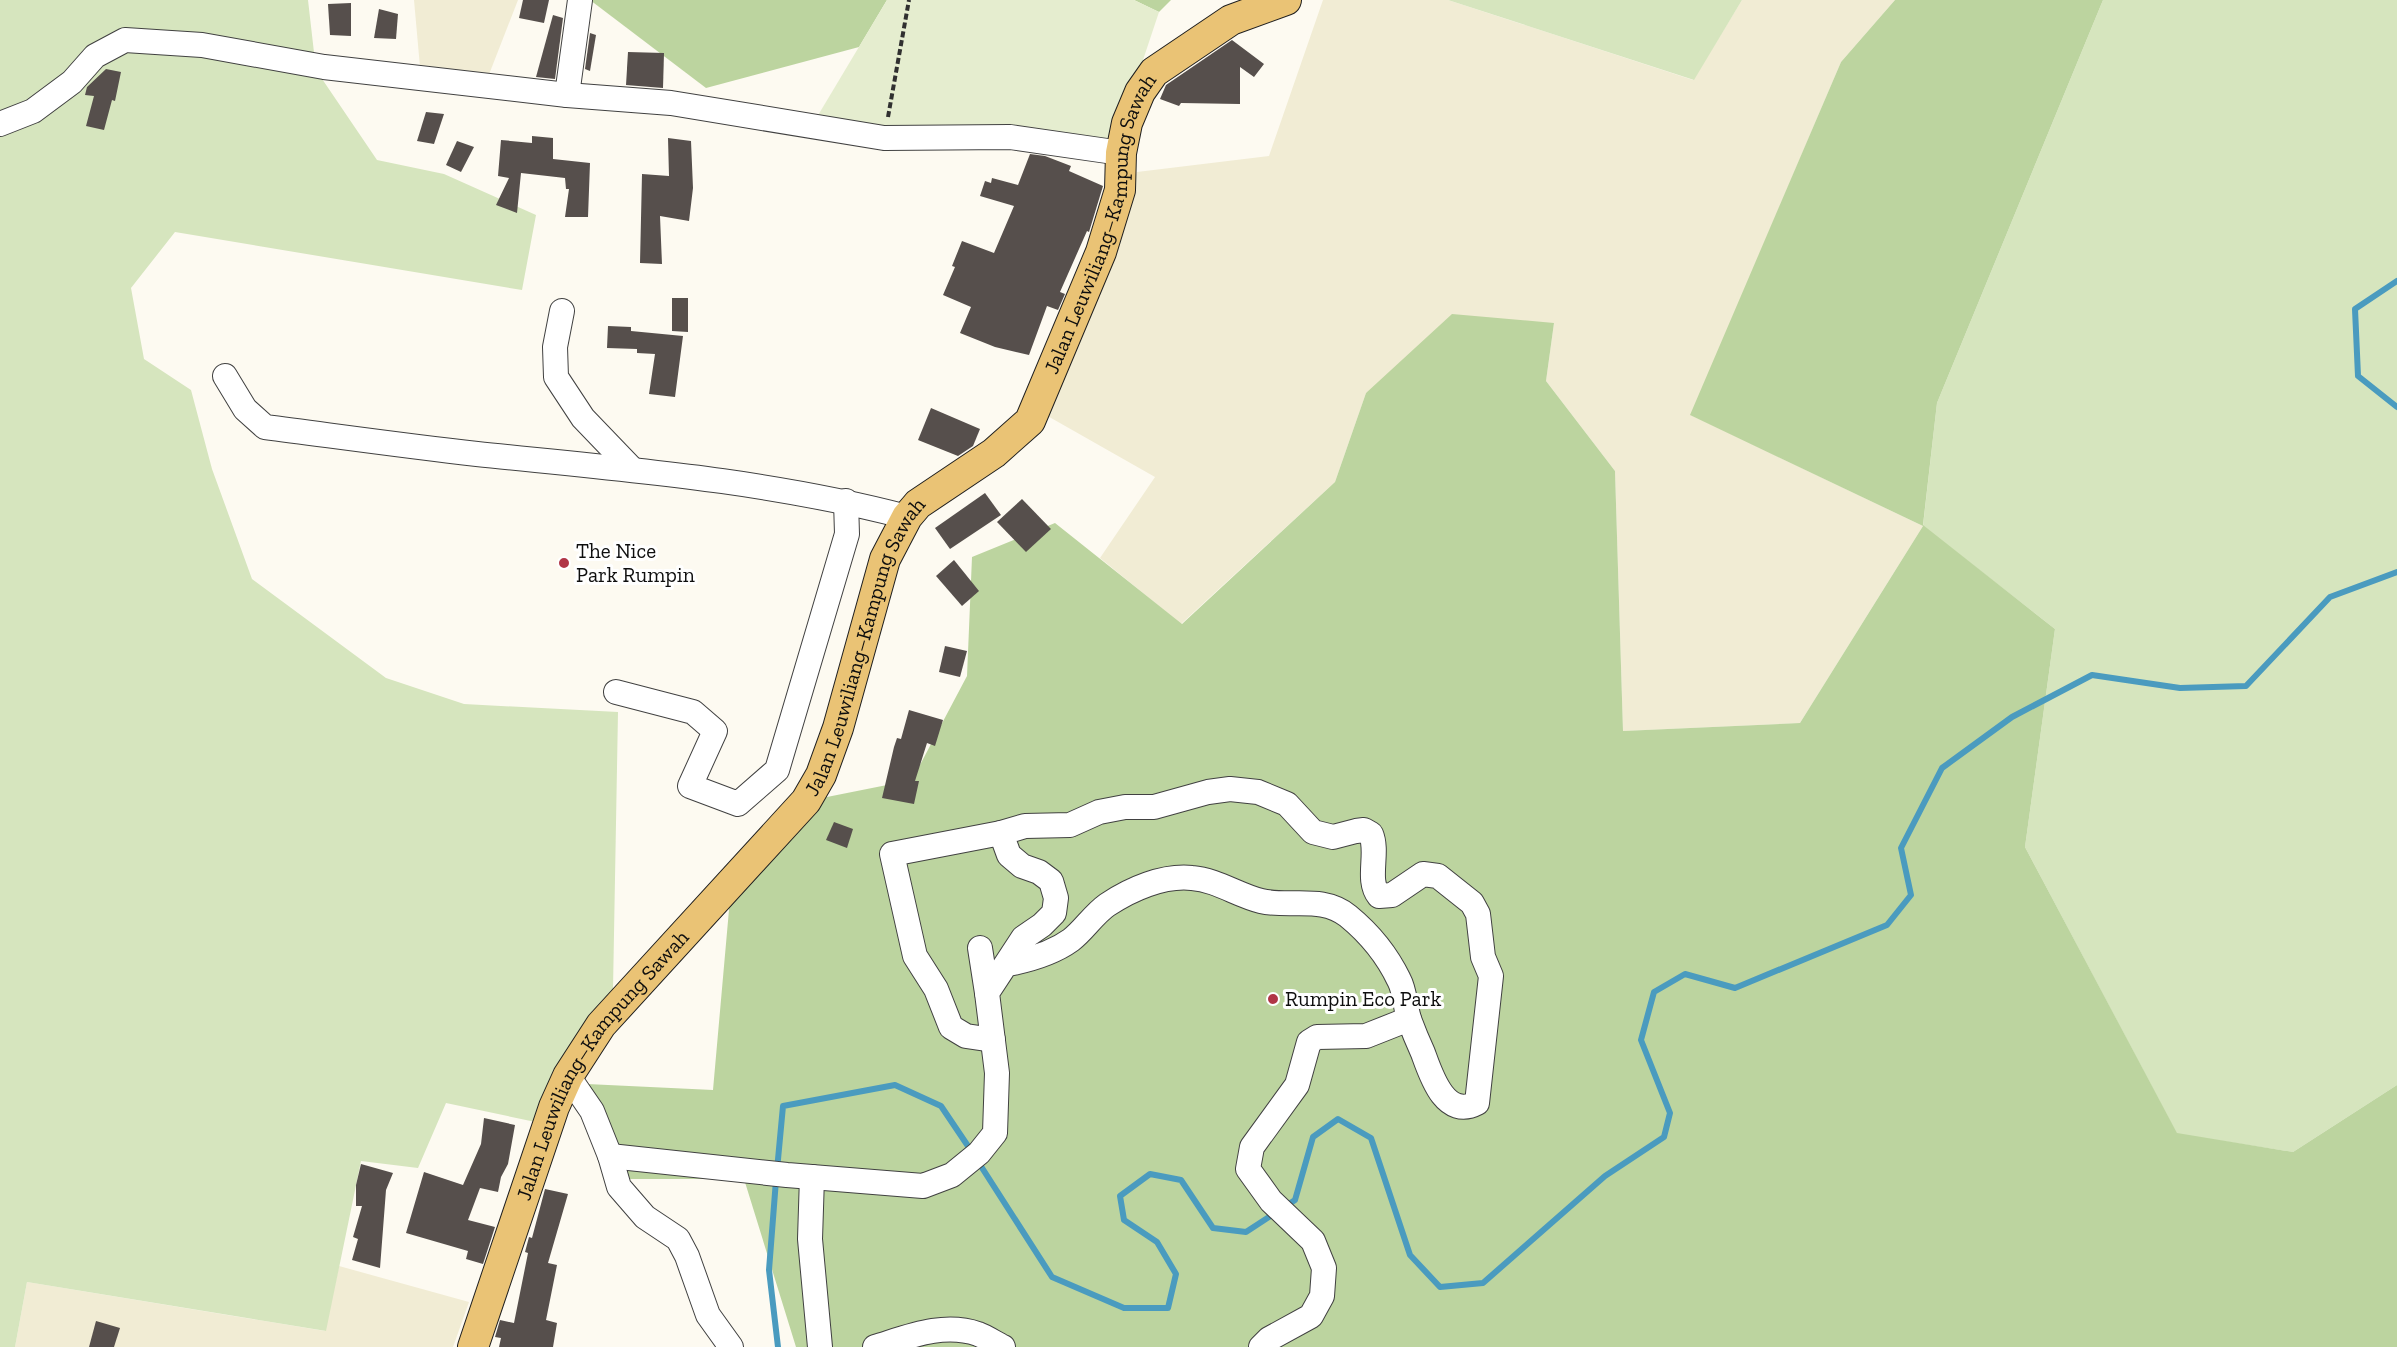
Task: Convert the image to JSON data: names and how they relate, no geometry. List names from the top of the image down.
{
  "streets": {
    "main road": ["Jalan Leuwiliang–Kampung Sawah"]
  },
  "places": ["The Nice Park Rumpin", "Rumpin Eco Park"]
}
